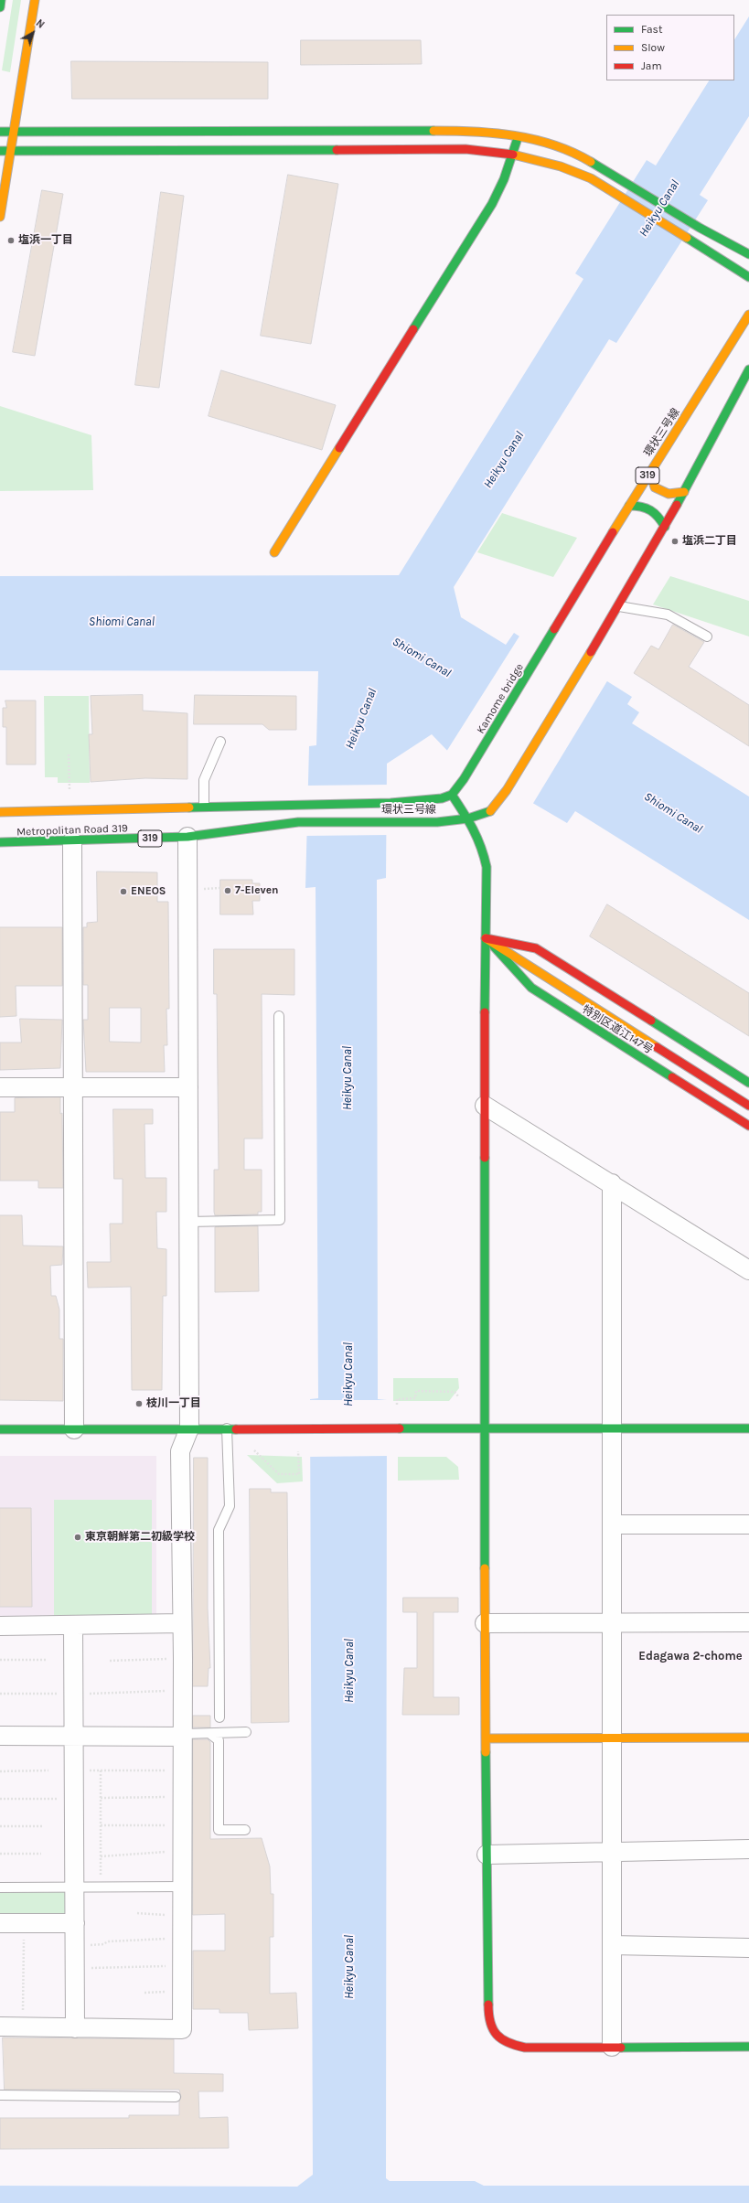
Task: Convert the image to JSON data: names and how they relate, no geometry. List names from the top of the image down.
{
  "streets": {
    "main road": [
      "環状三号線",
      "319",
      "Kamome bridge",
      "Metropolitan Road 319",
      "特別区道江147号"
    ]
  },
  "crossings": [
    ["環状三号線", "319"],
    ["環状三号線", "Kamome bridge"],
    ["環状三号線", "Metropolitan Road 319"]
  ],
  "districts": ["Edagawa 2-chome"],
  "water": ["Heikyu Canal", "Shiomi Canal"],
  "places": [
    "塩浜一丁目",
    "塩浜二丁目",
    "7-Eleven",
    "ENEOS",
    "枝川一丁目",
    "東京朝鮮第二初級学校"
  ],
  "legend": ["Fast", "Slow", "Jam"],
  "north": "top right"
}
